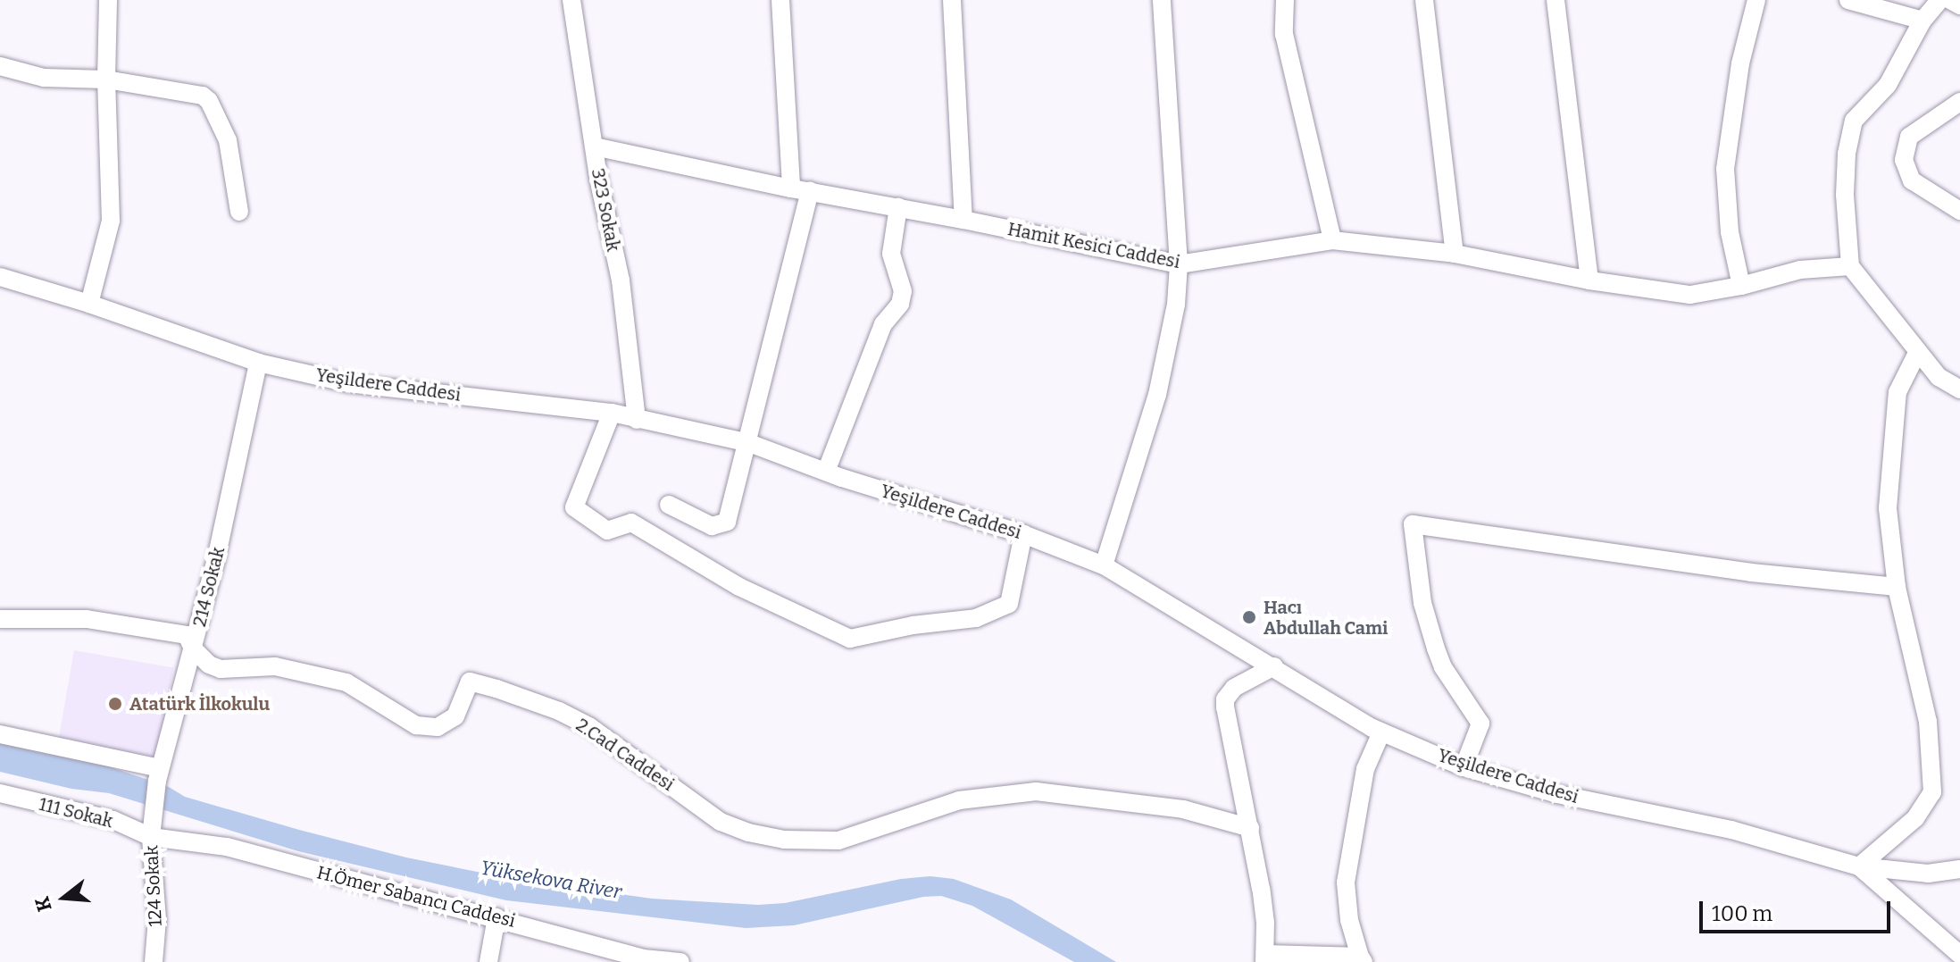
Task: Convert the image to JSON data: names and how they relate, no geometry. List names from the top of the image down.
{
  "streets": {
    "street": [
      "323 Sokak",
      "Hamit Kesici Caddesi",
      "Yeşildere Caddesi",
      "214 Sokak",
      "2.Cad Caddesi",
      "111 Sokak",
      "124 Sokak",
      "H.Ömer Sabancı Caddesi"
    ]
  },
  "crossings": [
    ["323 Sokak", "Hamit Kesici Caddesi"],
    ["323 Sokak", "Yeşildere Caddesi"],
    ["Yeşildere Caddesi", "214 Sokak"],
    ["214 Sokak", "2.Cad Caddesi"],
    ["214 Sokak", "124 Sokak"],
    ["111 Sokak", "124 Sokak"],
    ["111 Sokak", "H.Ömer Sabancı Caddesi"],
    ["124 Sokak", "H.Ömer Sabancı Caddesi"]
  ],
  "water": ["Yüksekova River"],
  "places": ["Hacı Abdullah Cami", "Atatürk İlkokulu"],
  "scale_bar": "100 m",
  "north": "left"
}
